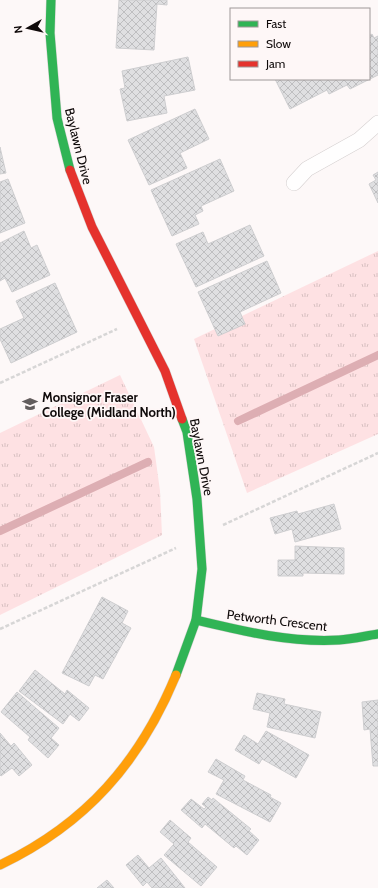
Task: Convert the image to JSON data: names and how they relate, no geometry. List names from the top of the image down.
{
  "streets": {
    "street": ["Baylawn Drive", "Petworth Crescent"]
  },
  "crossings": [
    ["Baylawn Drive", "Petworth Crescent"]
  ],
  "places": {
    "school or university": ["Monsignor Fraser College (Midland North)"]
  },
  "legend": ["Fast", "Slow", "Jam"],
  "north": "left"
}
